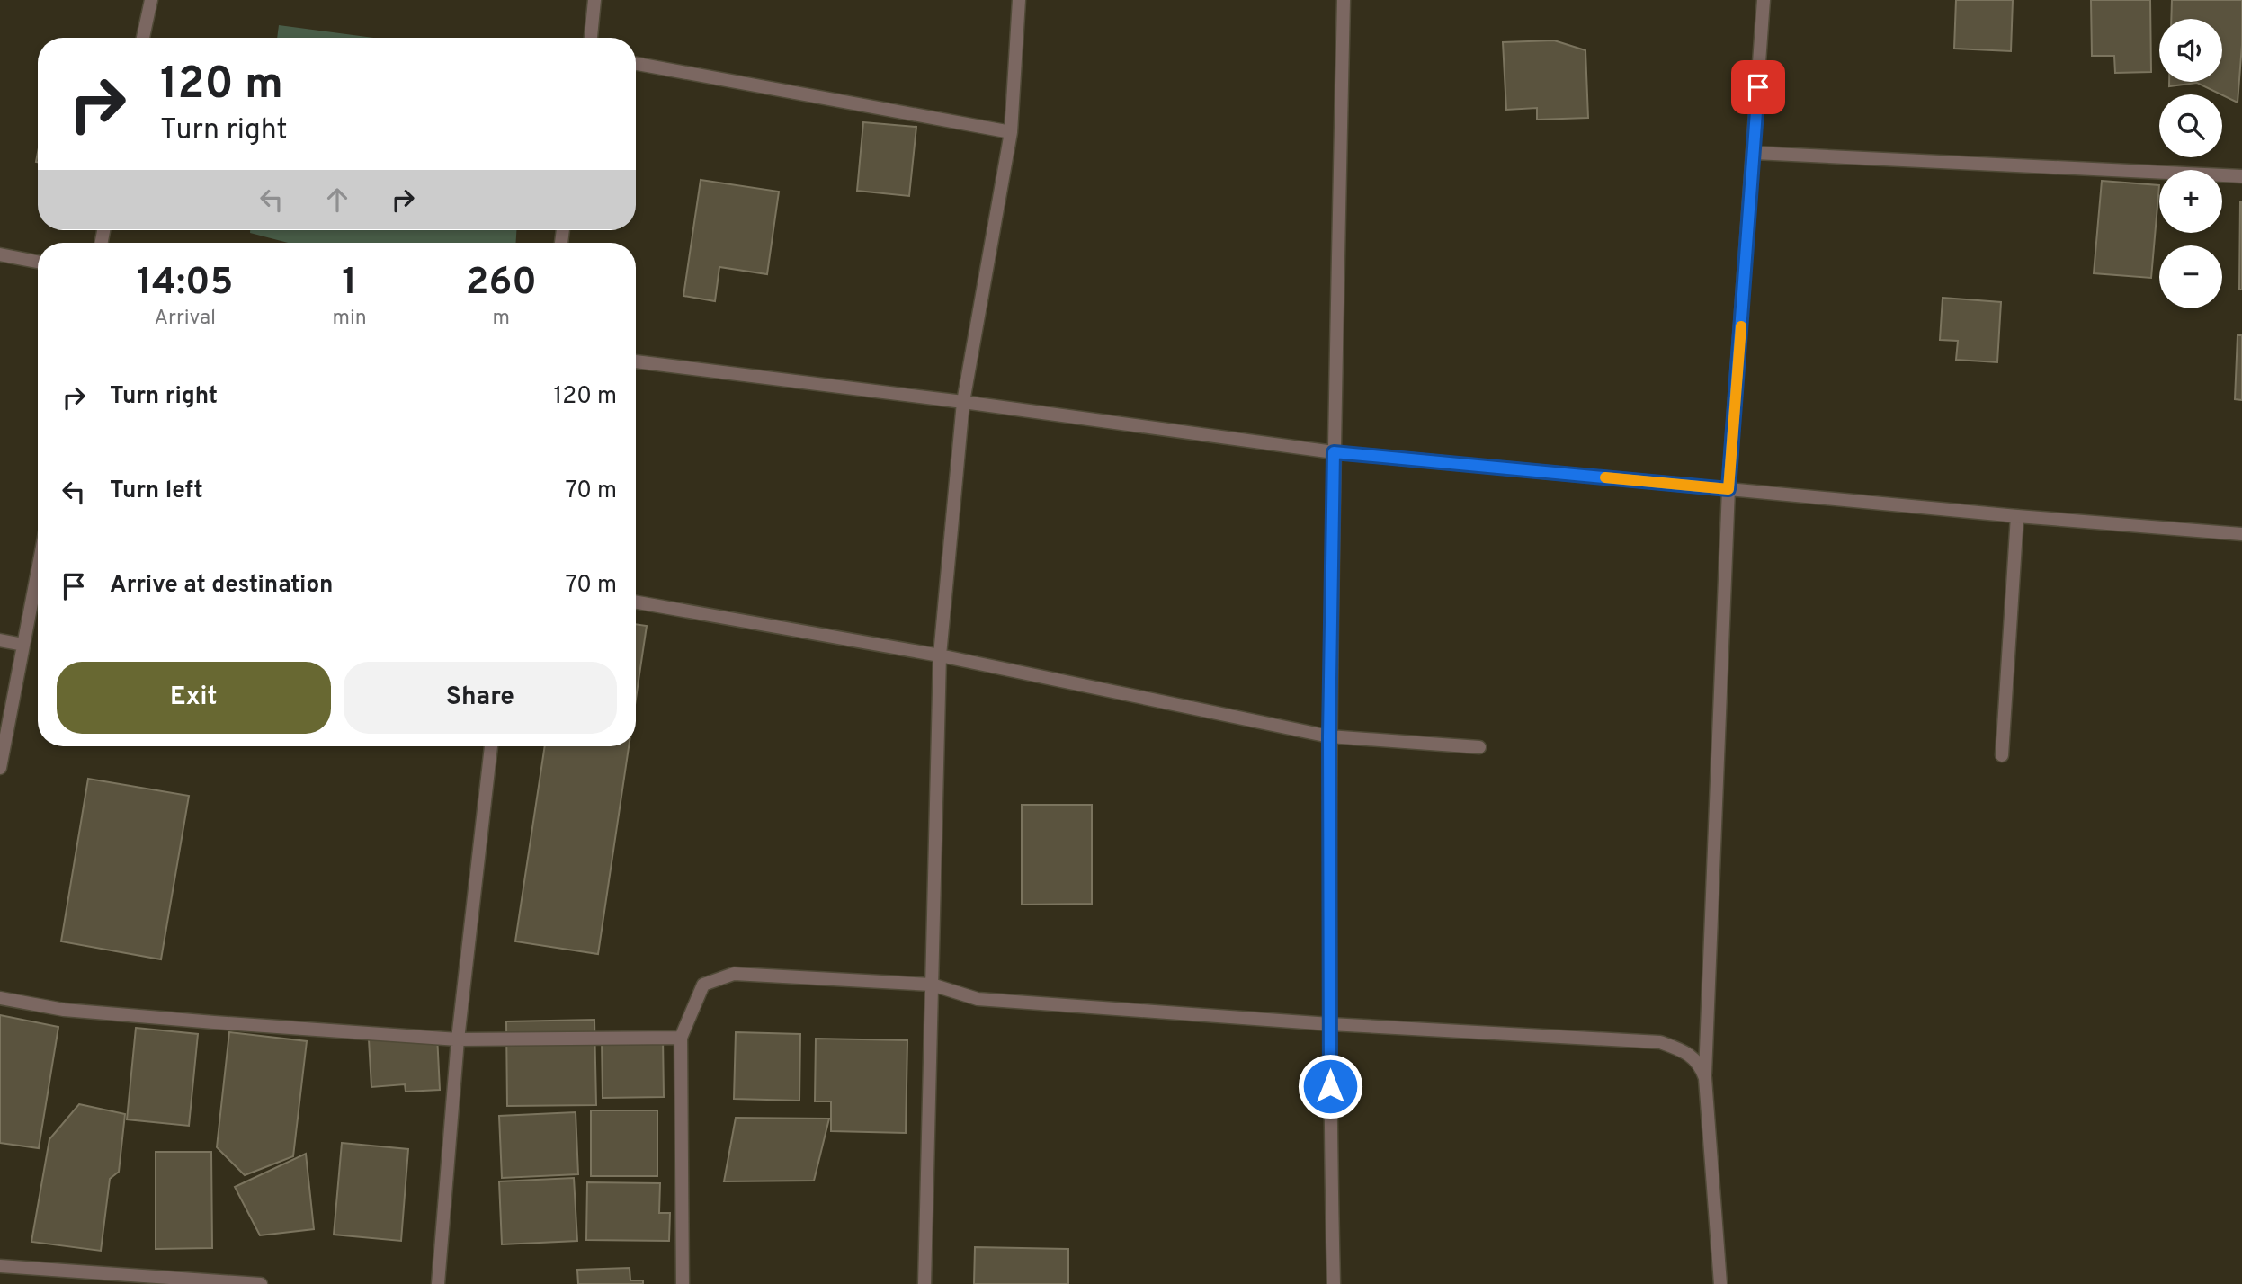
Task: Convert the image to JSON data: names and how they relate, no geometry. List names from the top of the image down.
{
  "page": {
    "map_buttons": ["+", "−"],
    "turn": ["120 m", "Turn right"],
    "eta": [
      "14:05",
      "Arrival",
      "1",
      "min",
      "260",
      "m"
    ],
    "list": [
      {
        "name": "Turn right",
        "value": "120 m"
      },
      {
        "name": "Turn left",
        "value": "70 m"
      },
      {
        "name": "Arrive at destination",
        "value": "70 m"
      }
    ],
    "buttons": ["Exit", "Share"]
  }
}
